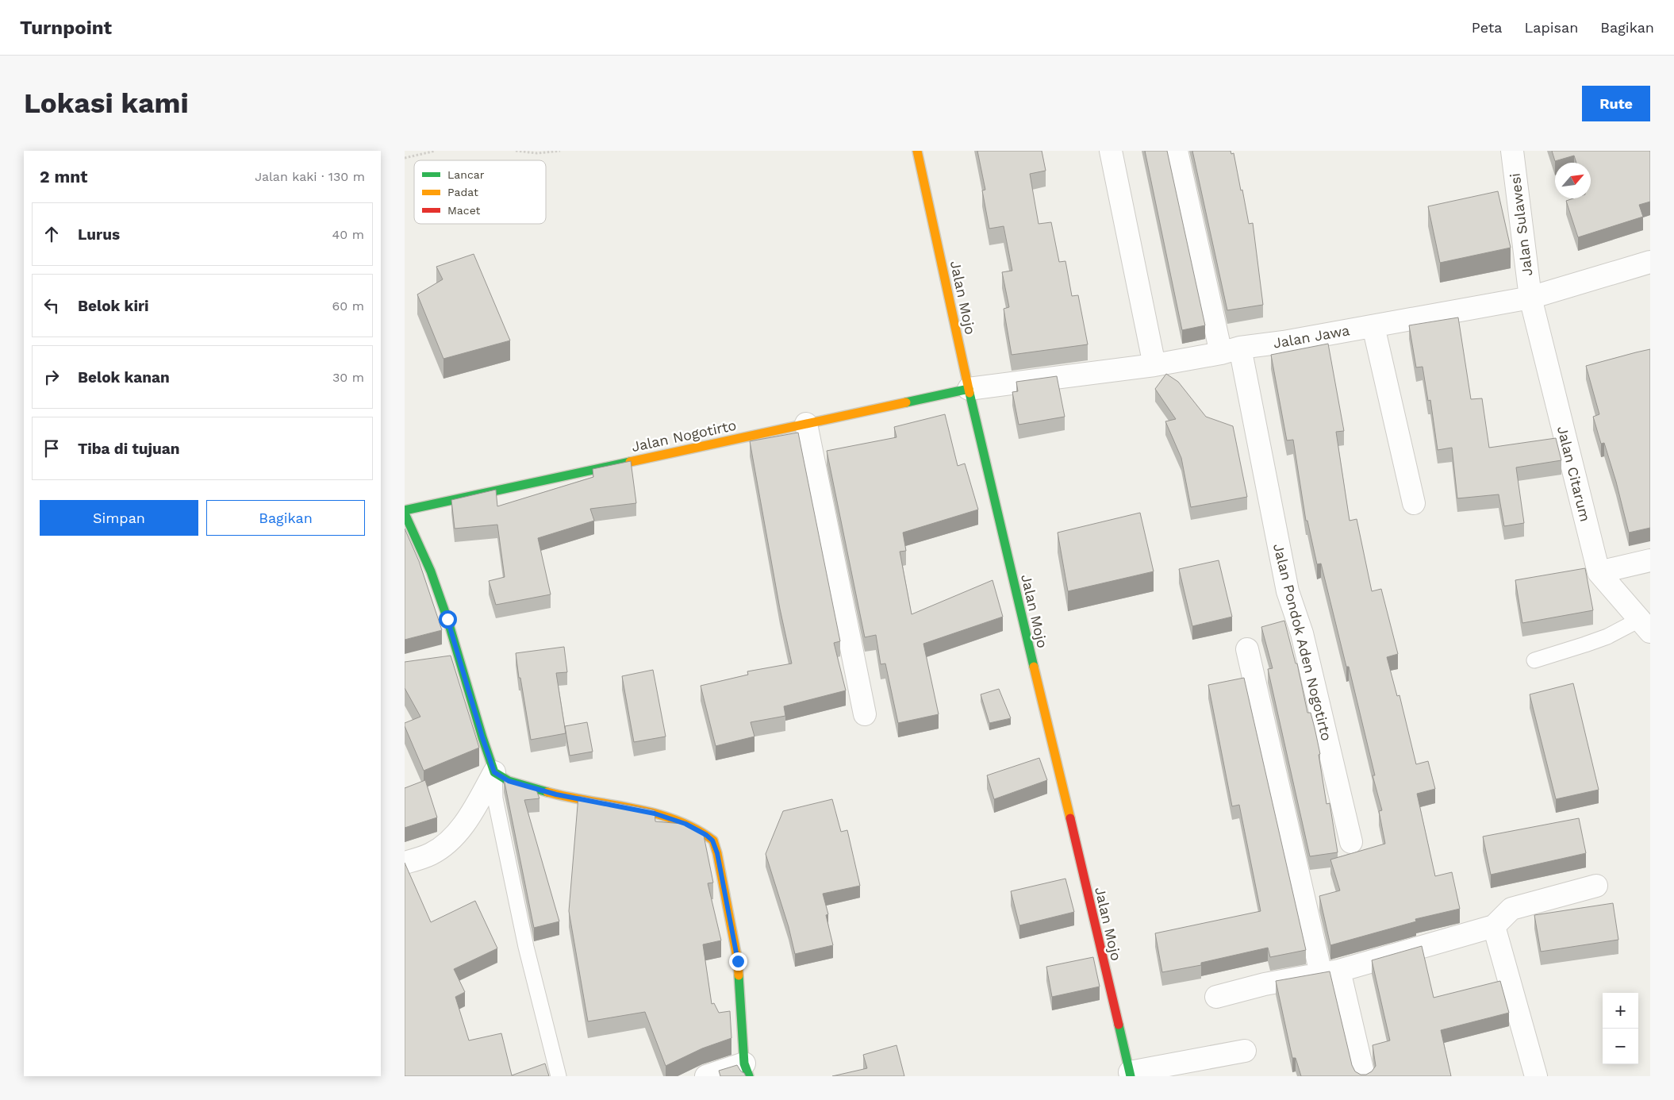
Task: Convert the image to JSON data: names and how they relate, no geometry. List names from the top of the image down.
{
  "streets": {
    "street": [
      "Jalan Sulawesi",
      "Jalan Mojo",
      "Jalan Jawa",
      "Jalan Nogotirto",
      "Jalan Citarum",
      "Jalan Pondok Aden Nogotirto"
    ]
  },
  "crossings": [
    ["Jalan Sulawesi", "Jalan Jawa"],
    ["Jalan Sulawesi", "Jalan Citarum"],
    ["Jalan Mojo", "Jalan Jawa"],
    ["Jalan Mojo", "Jalan Nogotirto"],
    ["Jalan Jawa", "Jalan Nogotirto"],
    ["Jalan Jawa", "Jalan Citarum"],
    ["Jalan Jawa", "Jalan Pondok Aden Nogotirto"]
  ],
  "legend": ["Lancar", "Padat", "Macet"],
  "north": "top right",
  "page": {
    "header": "Turnpoint",
    "nav": ["Peta", "Lapisan", "Bagikan"],
    "buttons": [
      "Rute",
      ["Simpan", "Bagikan"]
    ],
    "title": "Lokasi kami",
    "heading": ["2 mnt", "Jalan kaki · 130 m"],
    "list": [
      ["Lurus", "40 m"],
      ["Belok kiri", "60 m"],
      ["Belok kanan", "30 m"],
      "Tiba di tujuan"
    ],
    "map_buttons": ["+", "−"]
  }
}
